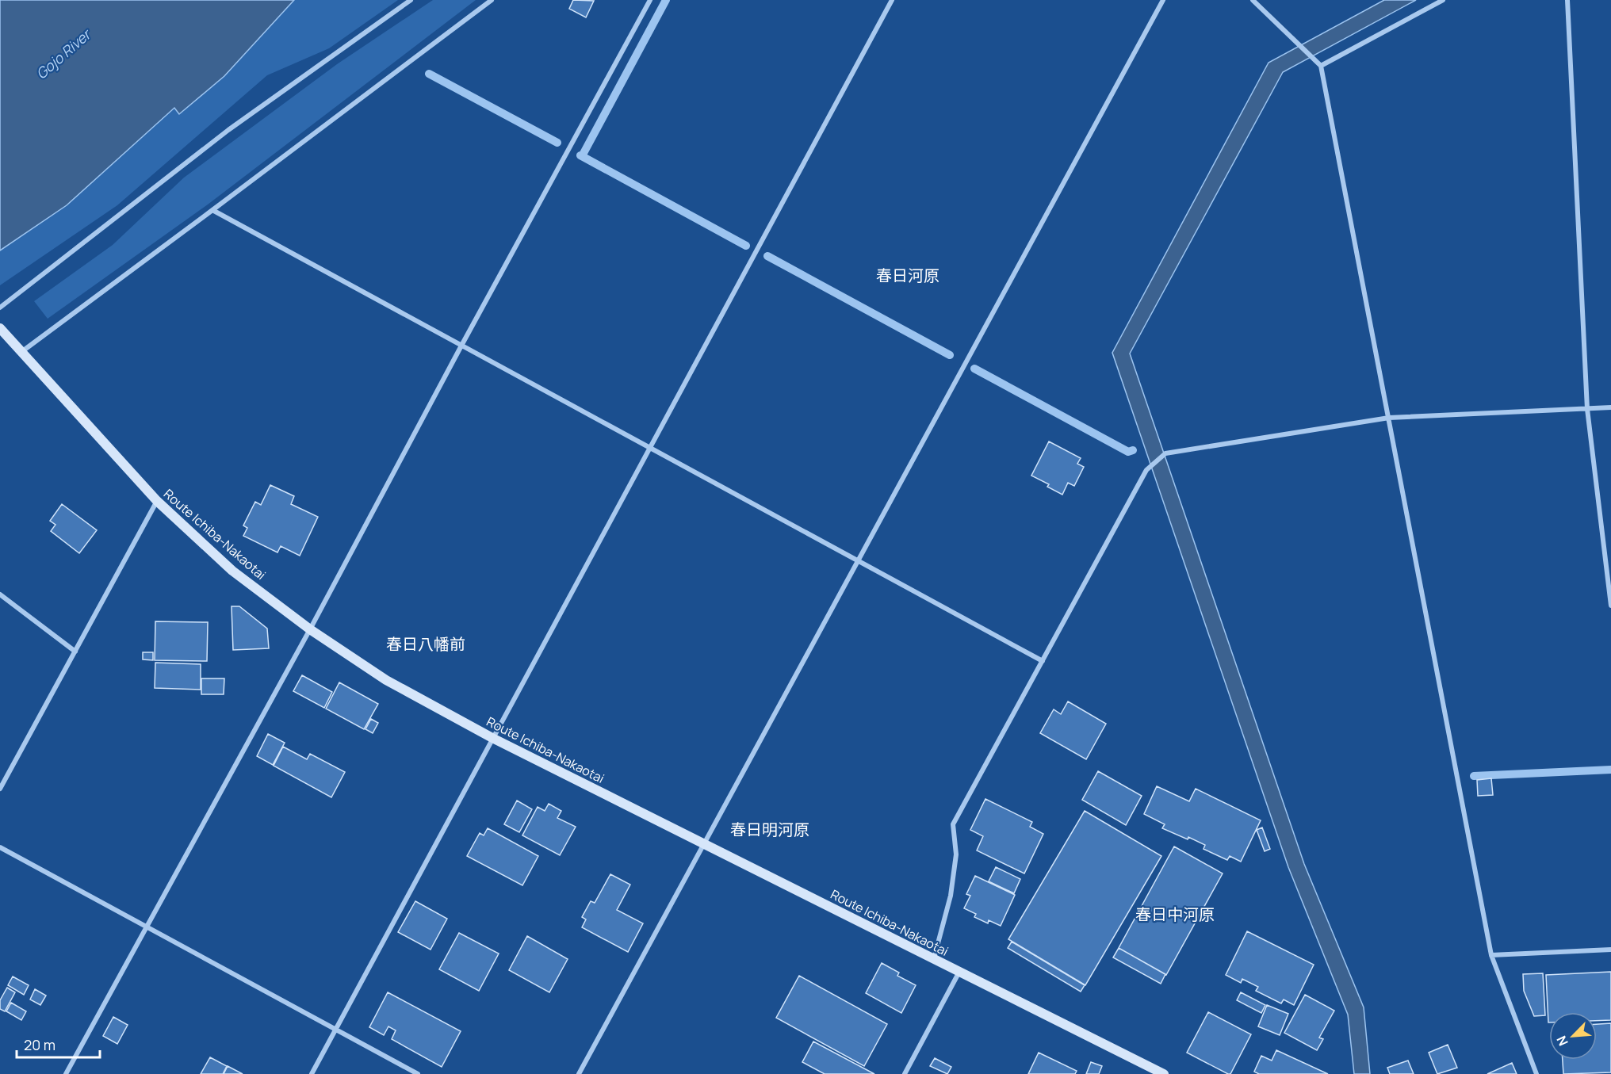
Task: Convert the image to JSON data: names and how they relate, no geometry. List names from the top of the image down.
{
  "streets": {
    "main road": ["Route Ichiba-Nakaotai"]
  },
  "districts": [
    "春日河原",
    "春日八幡前",
    "春日明河原",
    "春日中河原"
  ],
  "water": ["Gojo River"],
  "scale_bar": "20 m",
  "north": "bottom left"
}
